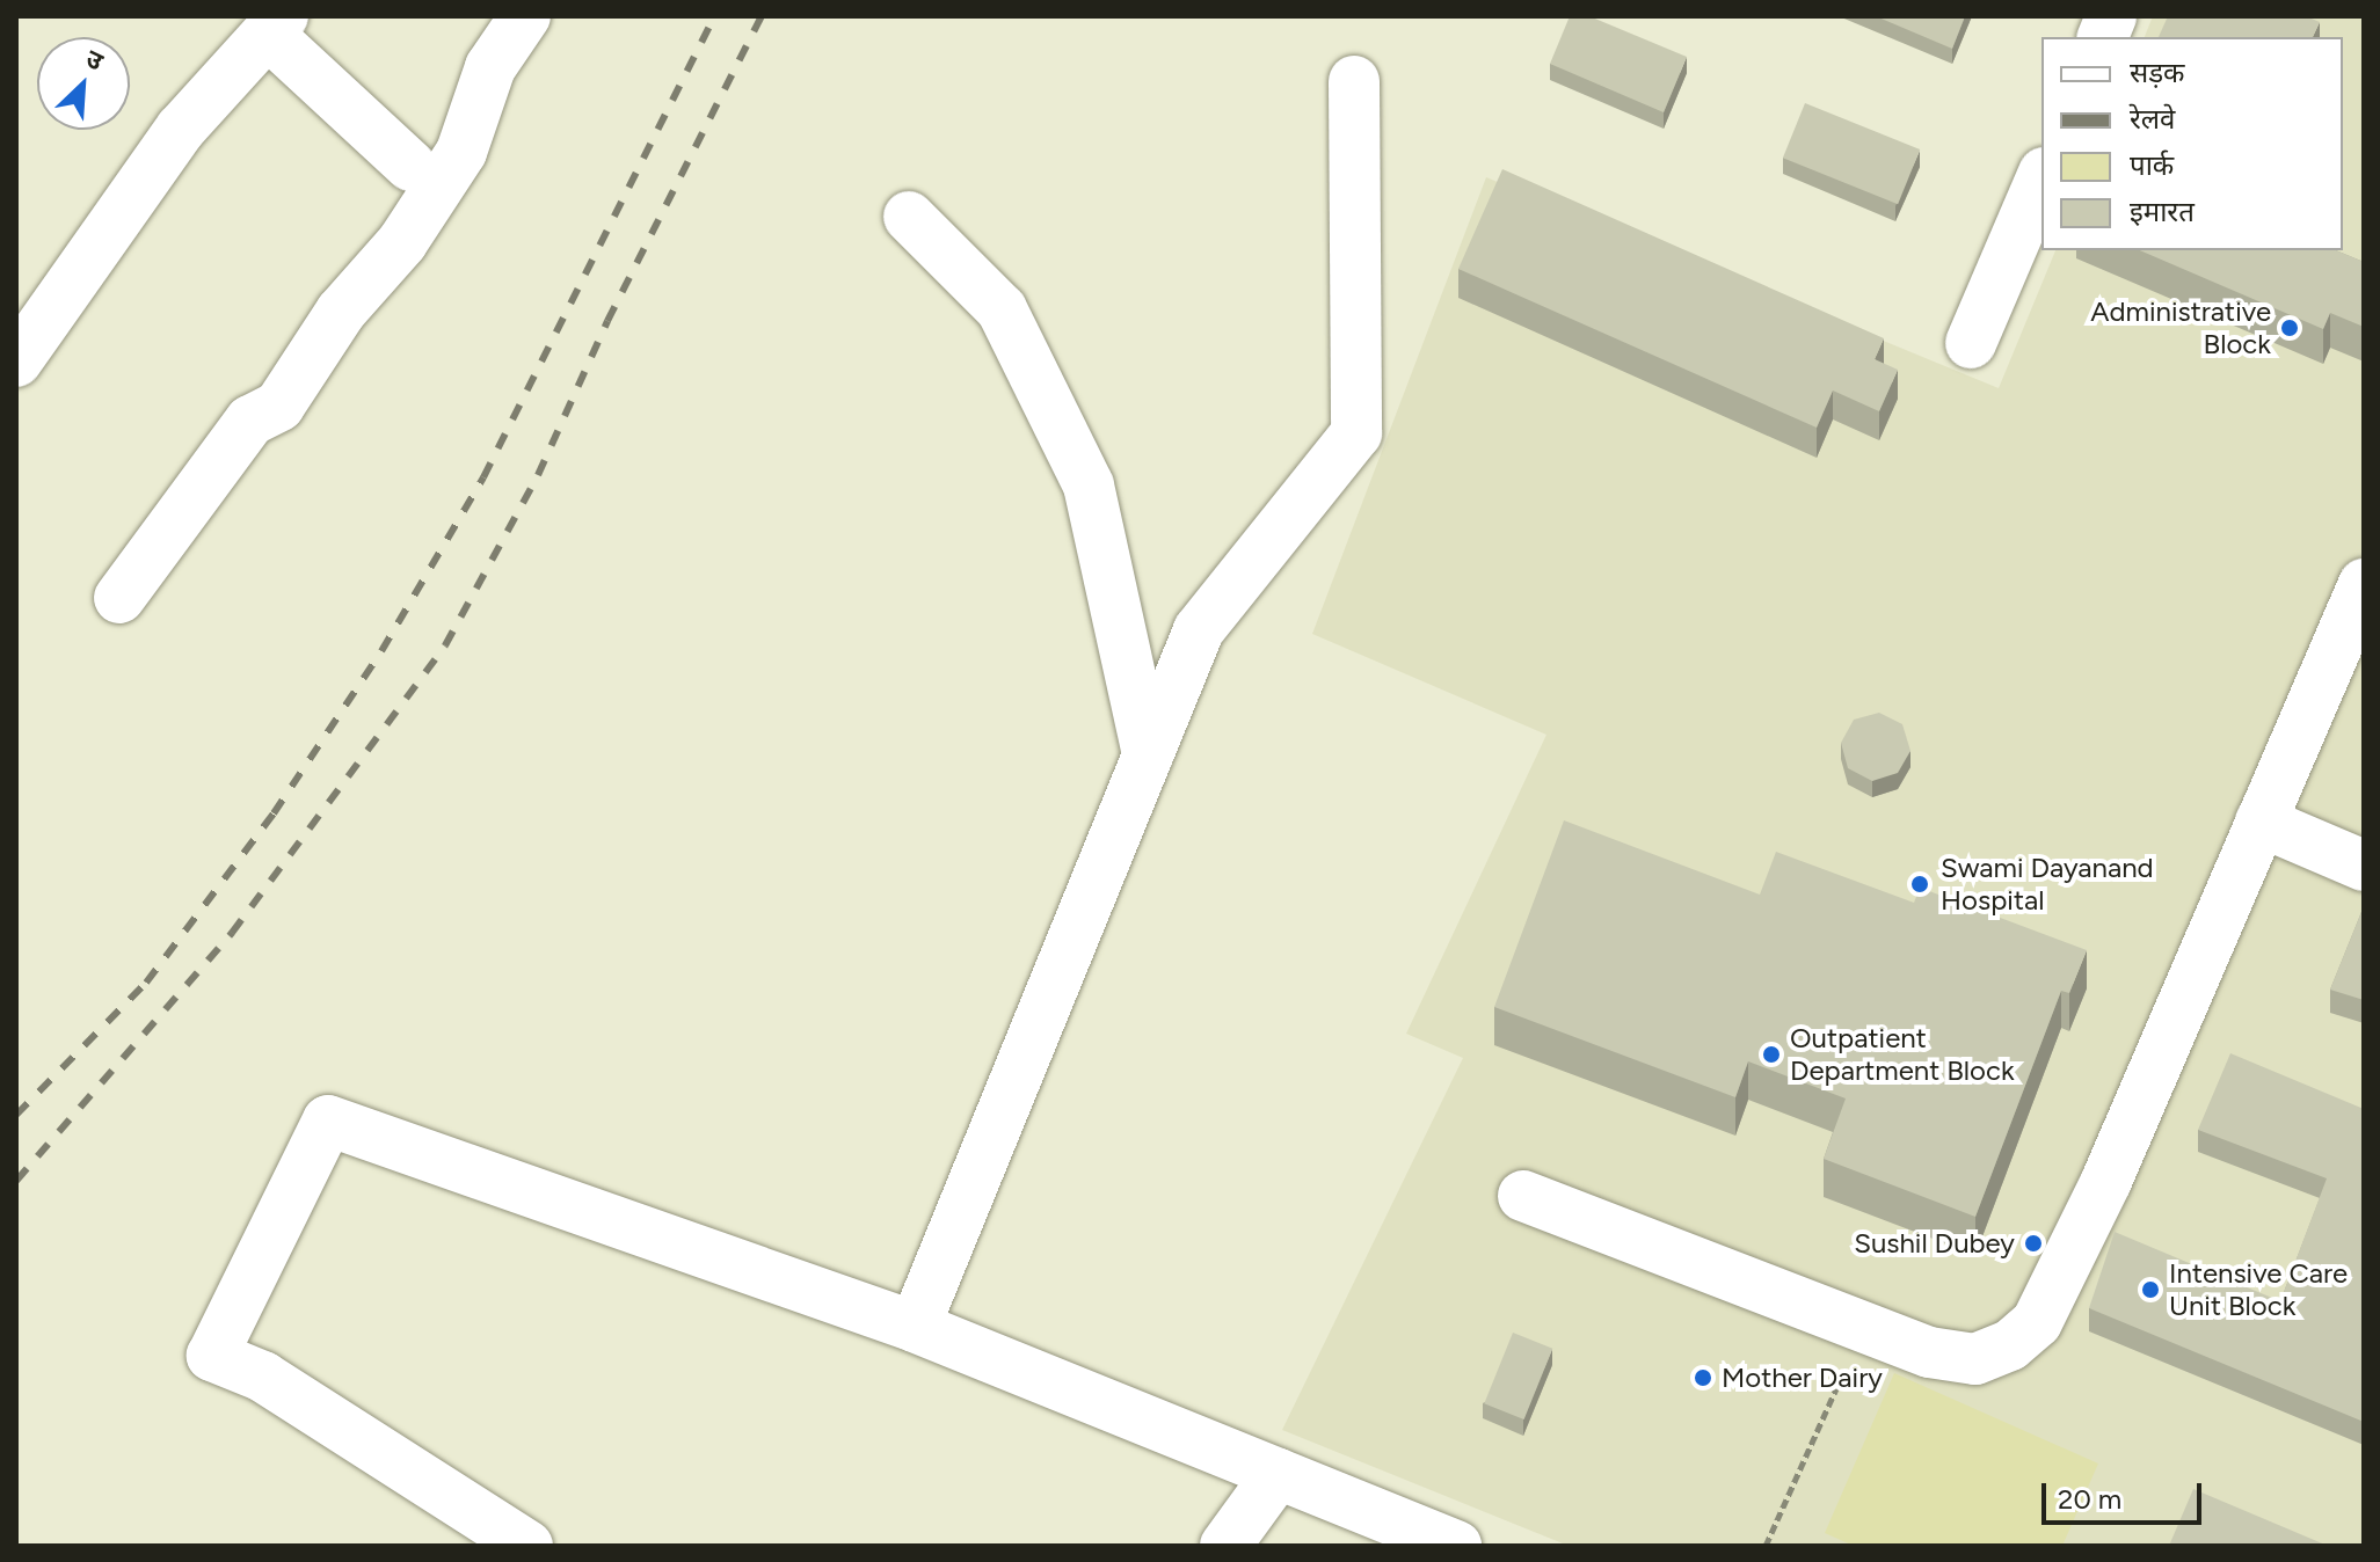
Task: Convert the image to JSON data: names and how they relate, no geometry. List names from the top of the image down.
{
  "places": [
    "Administrative Block",
    "Swami Dayanand Hospital",
    "Outpatient Department Block",
    "Sushil Dubey",
    "Intensive Care Unit Block",
    "Mother Dairy"
  ],
  "legend": [
    "सड़क",
    "रेलवे",
    "पार्क",
    "इमारत"
  ],
  "scale_bar": "20 m",
  "north": "top right"
}
